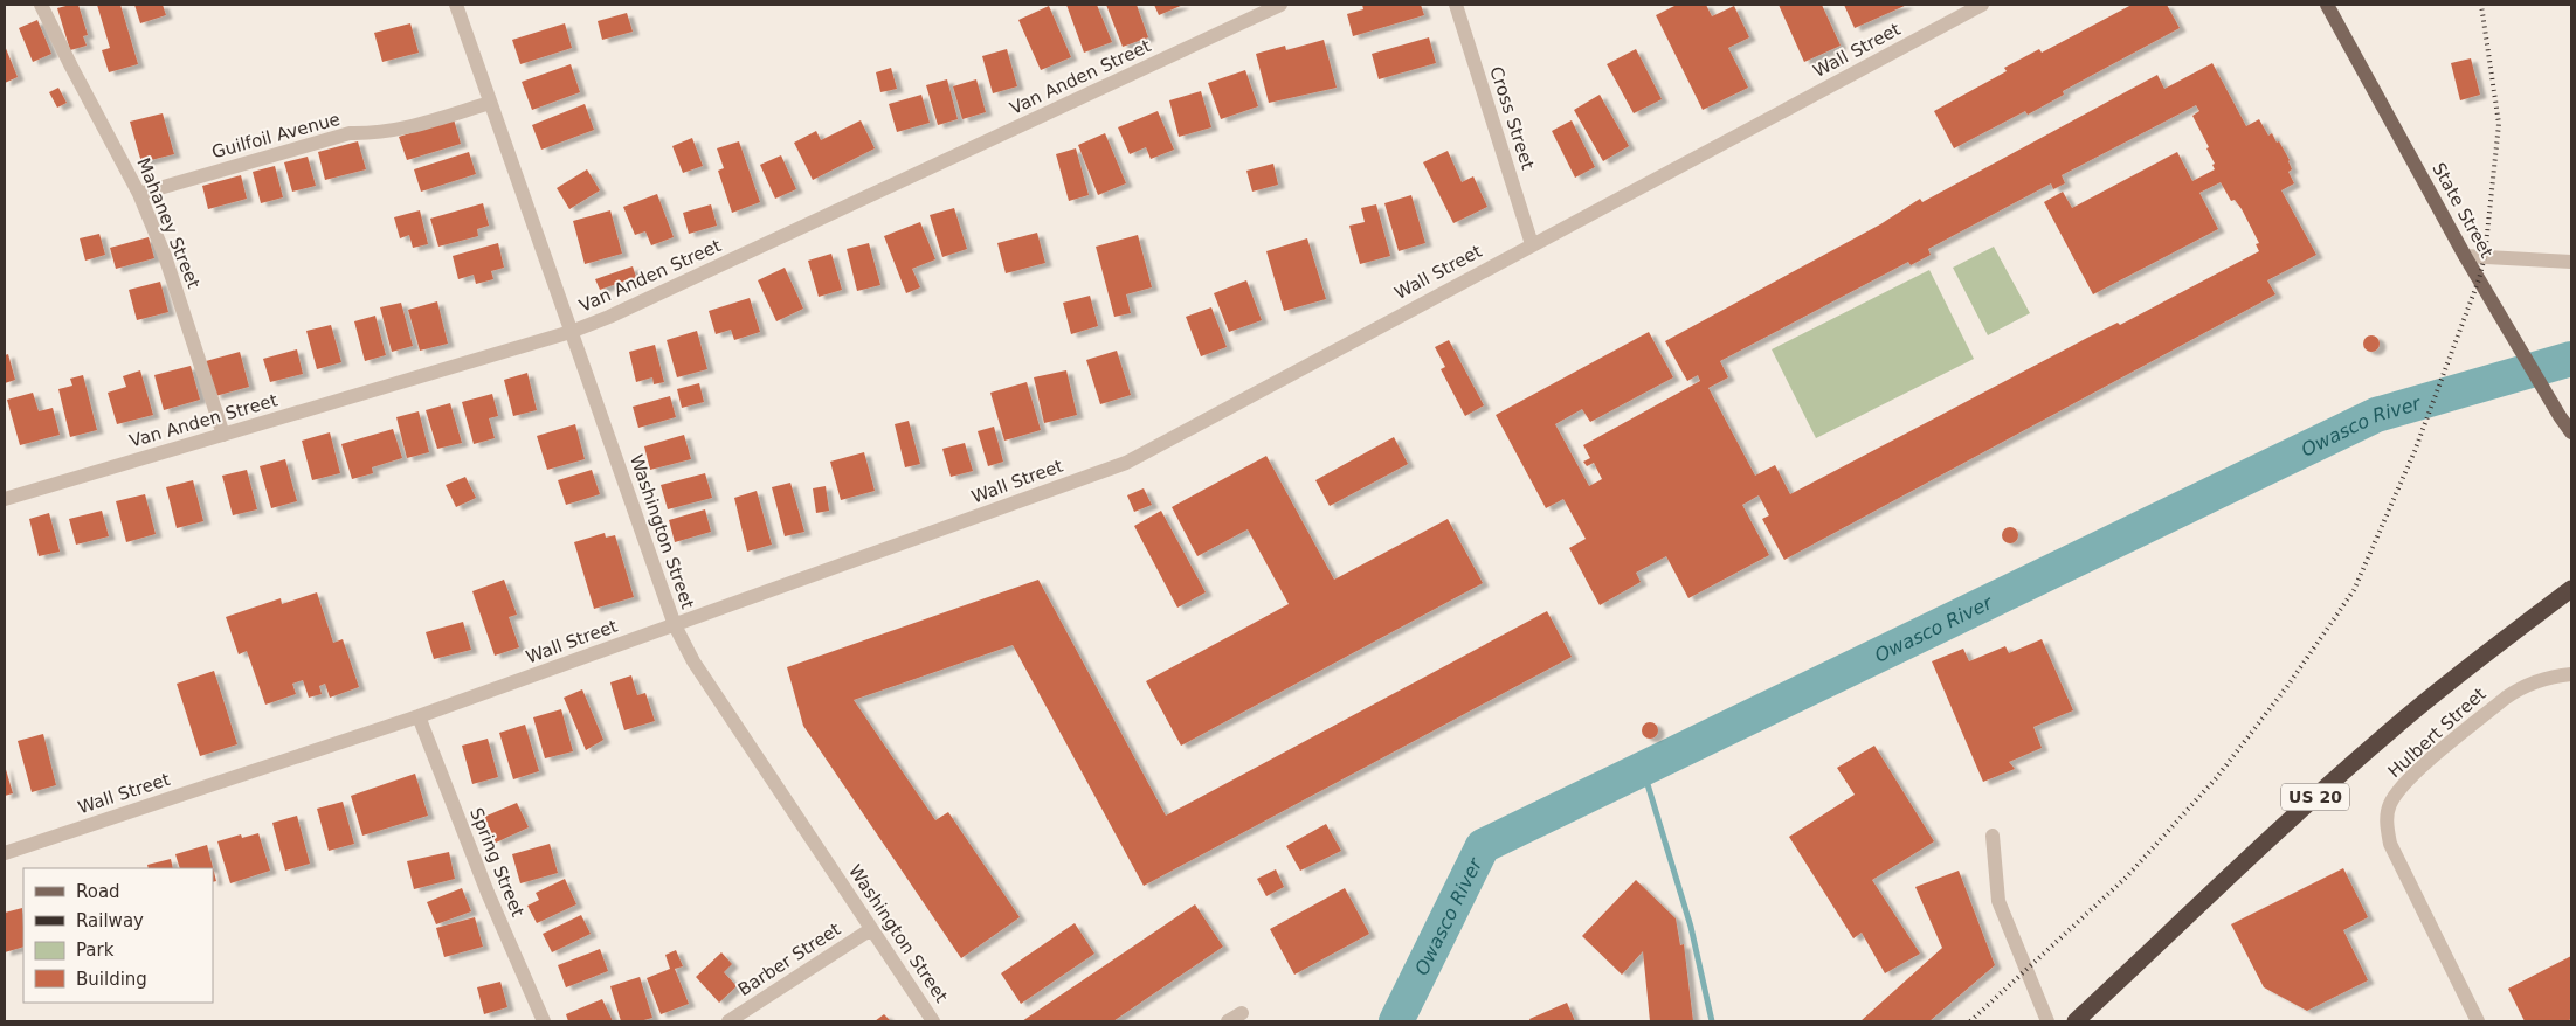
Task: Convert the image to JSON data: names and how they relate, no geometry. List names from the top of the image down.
{
  "streets": {
    "highway": ["US 20"],
    "main road": ["State Street"],
    "street": [
      "Wall Street",
      "Van Anden Street",
      "Cross Street",
      "Guilfoil Avenue",
      "Mahaney Street",
      "Washington Street",
      "Hulbert Street",
      "Spring Street",
      "Barber Street"
    ]
  },
  "crossings": [
    ["Wall Street", "Cross Street"],
    ["Wall Street", "Washington Street"],
    ["Wall Street", "Spring Street"],
    ["Van Anden Street", "Mahaney Street"],
    ["Van Anden Street", "Washington Street"],
    ["Guilfoil Avenue", "Mahaney Street"],
    ["Guilfoil Avenue", "Washington Street"],
    ["Washington Street", "Barber Street"]
  ],
  "water": ["Owasco River"],
  "legend": [
    "Road",
    "Railway",
    "Park",
    "Building"
  ]
}
